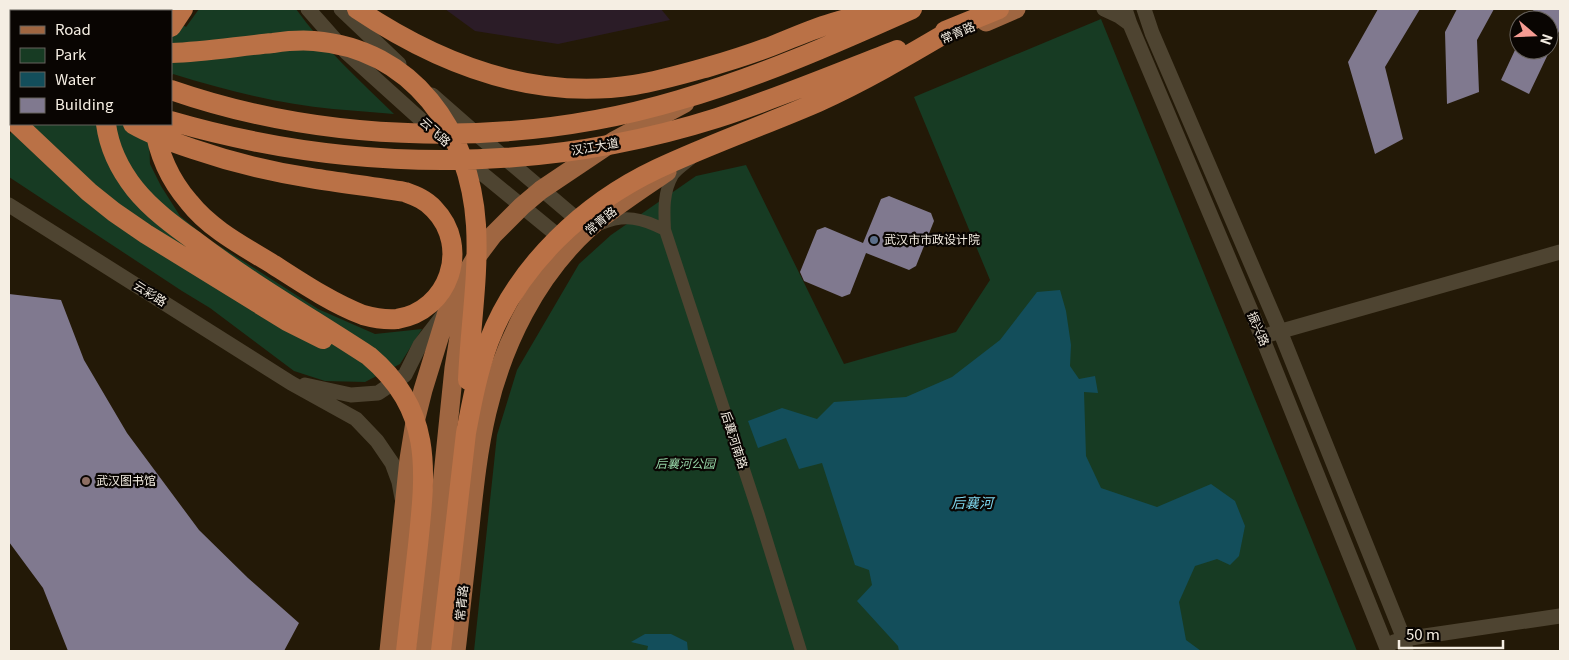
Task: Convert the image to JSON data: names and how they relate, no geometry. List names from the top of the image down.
{
  "streets": {
    "highway": ["汉江大道"],
    "main road": ["常青路"],
    "street": [
      "云飞路",
      "云彩路",
      "振兴路",
      "后襄河南路"
    ]
  },
  "crossings": [
    ["常青路", "云飞路"],
    ["常青路", "后襄河南路"]
  ],
  "water": ["后襄河"],
  "parks": ["后襄河公园"],
  "places": ["武汉市市政设计院", "武汉图书馆"],
  "legend": [
    "Road",
    "Park",
    "Water",
    "Building"
  ],
  "scale_bar": "50 m",
  "north": "right"
}
